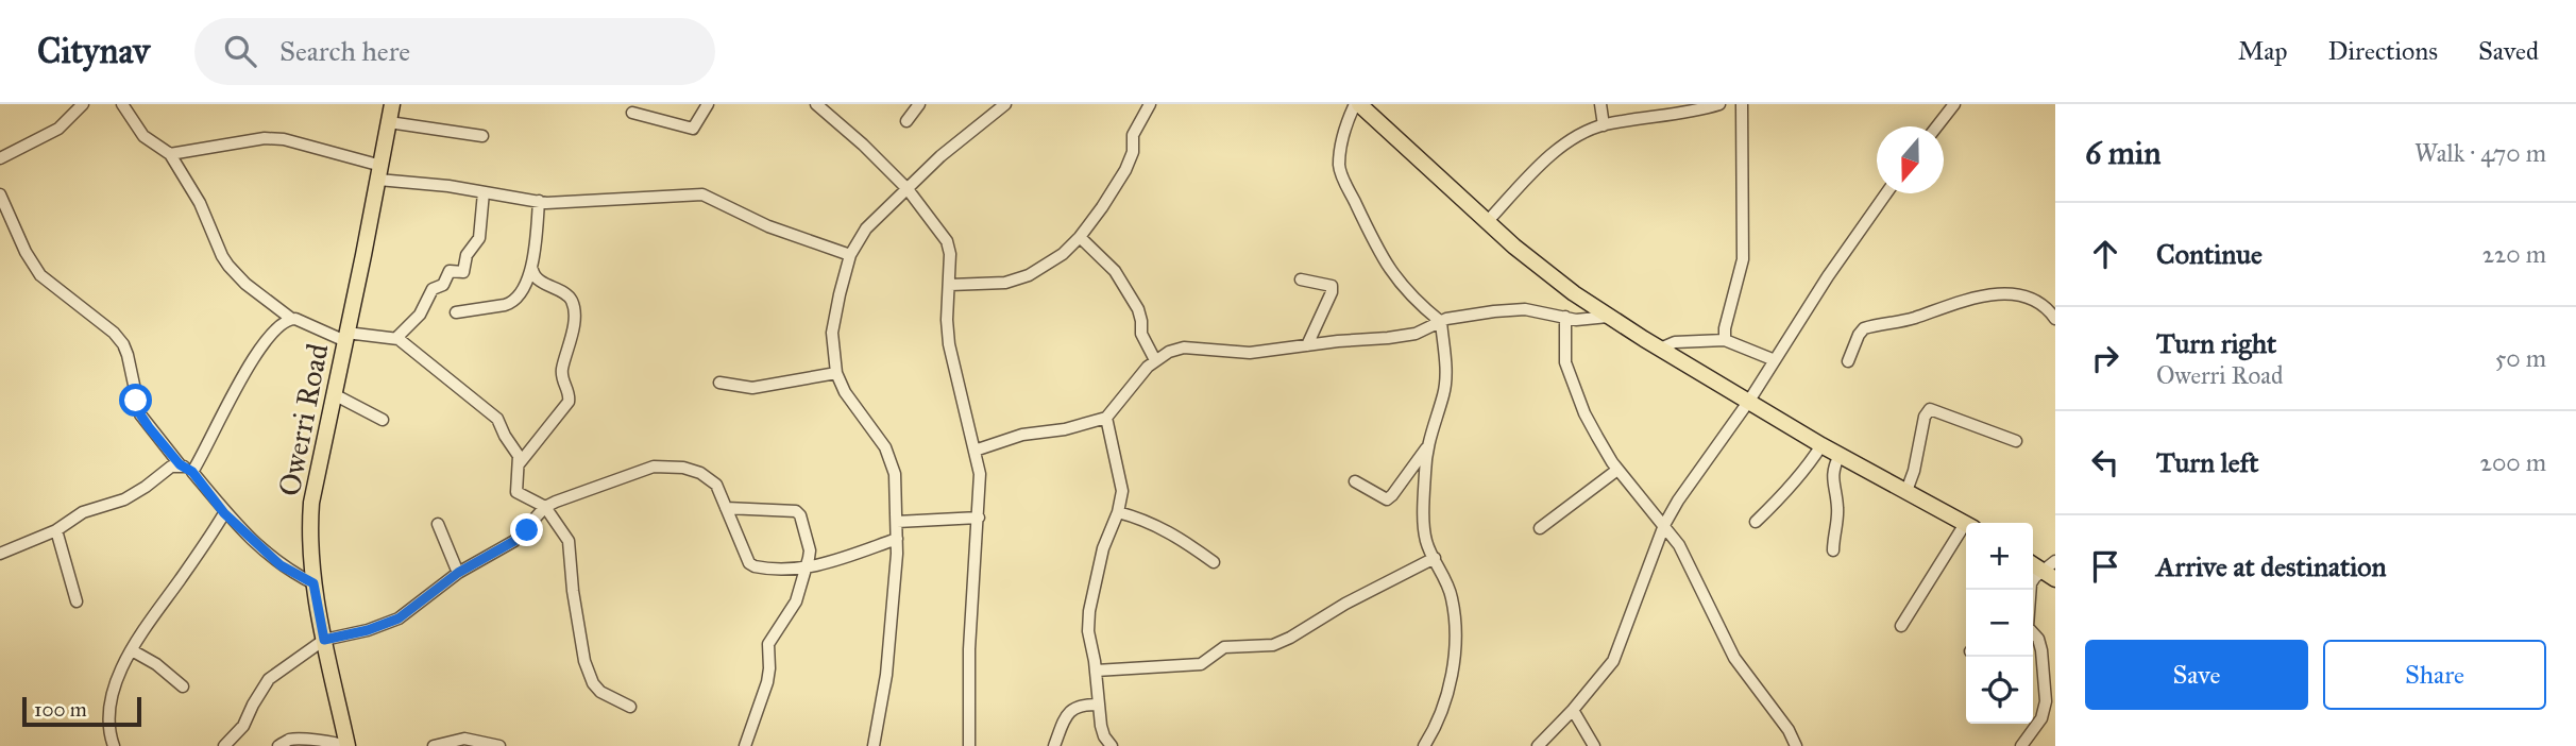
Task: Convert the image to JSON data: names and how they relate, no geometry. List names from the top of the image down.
{
  "streets": {
    "main road": ["Owerri Road"]
  },
  "scale_bar": "100 m",
  "north": "bottom",
  "page": {
    "header": "Citynav",
    "search": "Search here",
    "nav": ["Map", "Directions", "Saved"],
    "heading": ["6 min", "Walk · 470 m"],
    "list": [
      ["Continue", "220 m"],
      ["Turn right", "Owerri Road", "50 m"],
      ["Turn left", "200 m"],
      "Arrive at destination"
    ],
    "map_buttons": ["+", "−"],
    "buttons": ["Save", "Share"],
    "scale": "100 m"
  }
}
